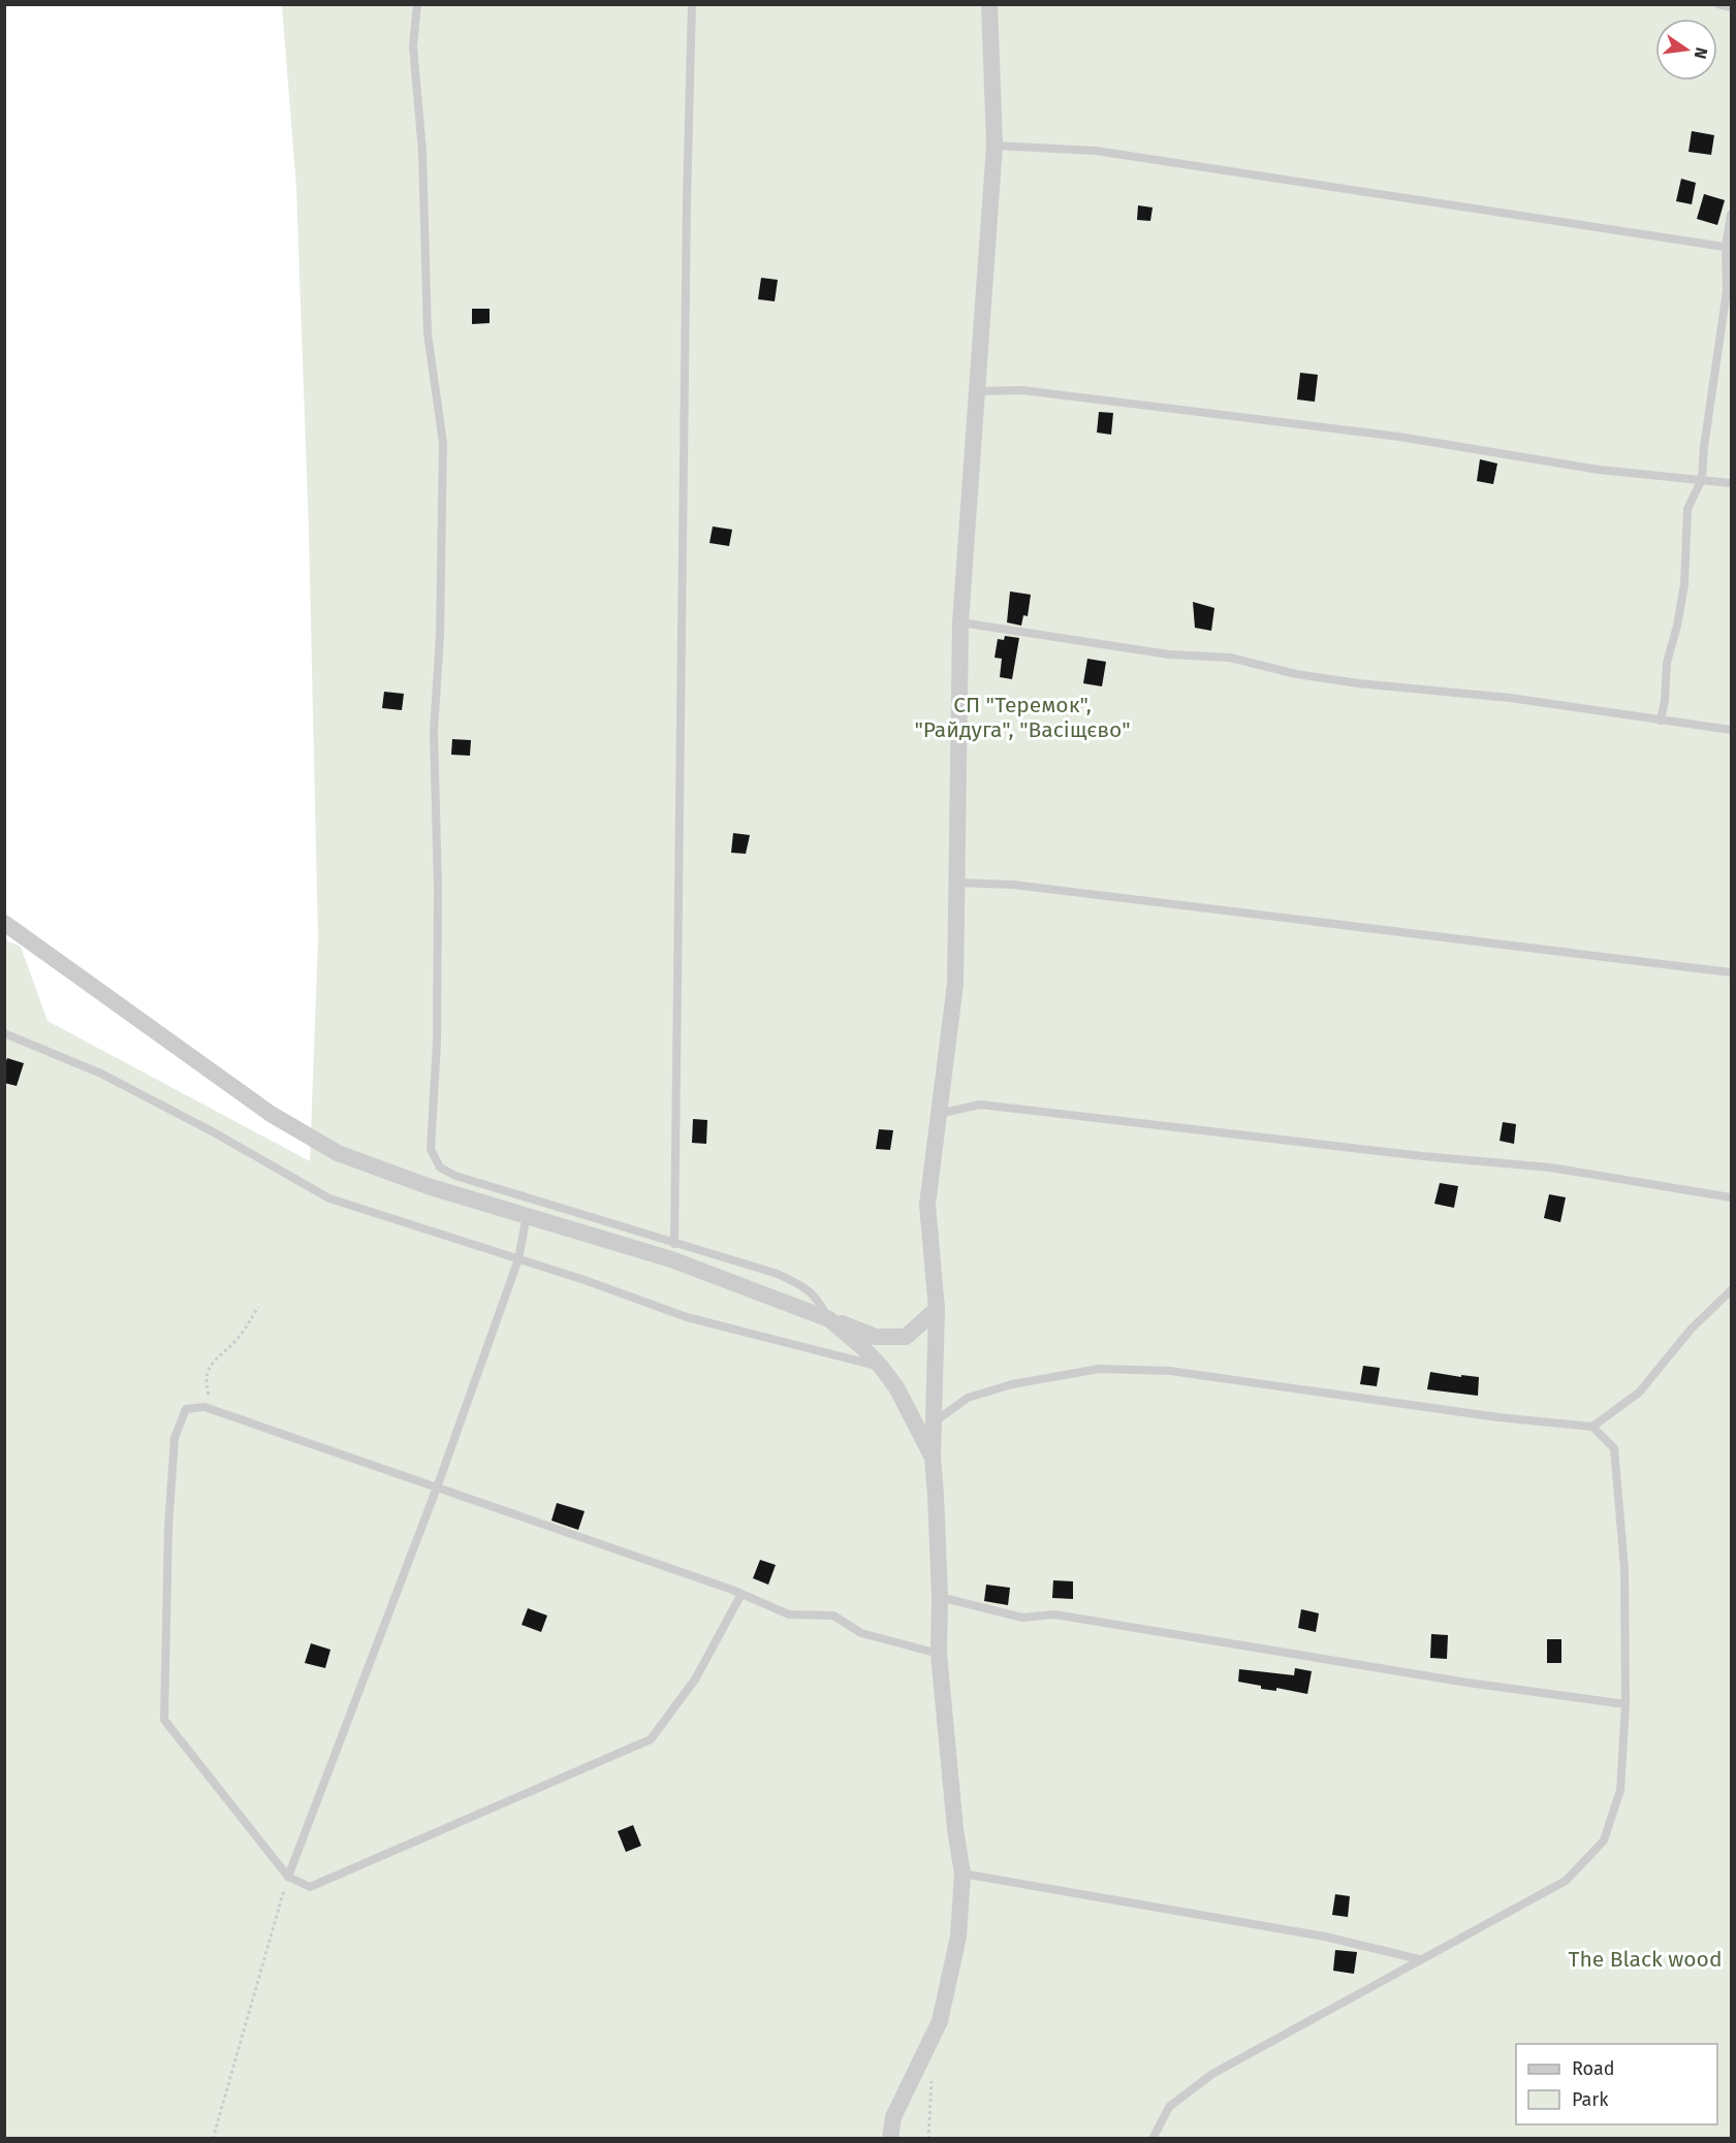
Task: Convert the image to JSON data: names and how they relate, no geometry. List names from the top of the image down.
{
  "parks": ["СП \"Теремок\", \"Райдуга\", \"Васіщєво\"", "The Black wood"],
  "legend": ["Road", "Park"],
  "north": "right"
}
